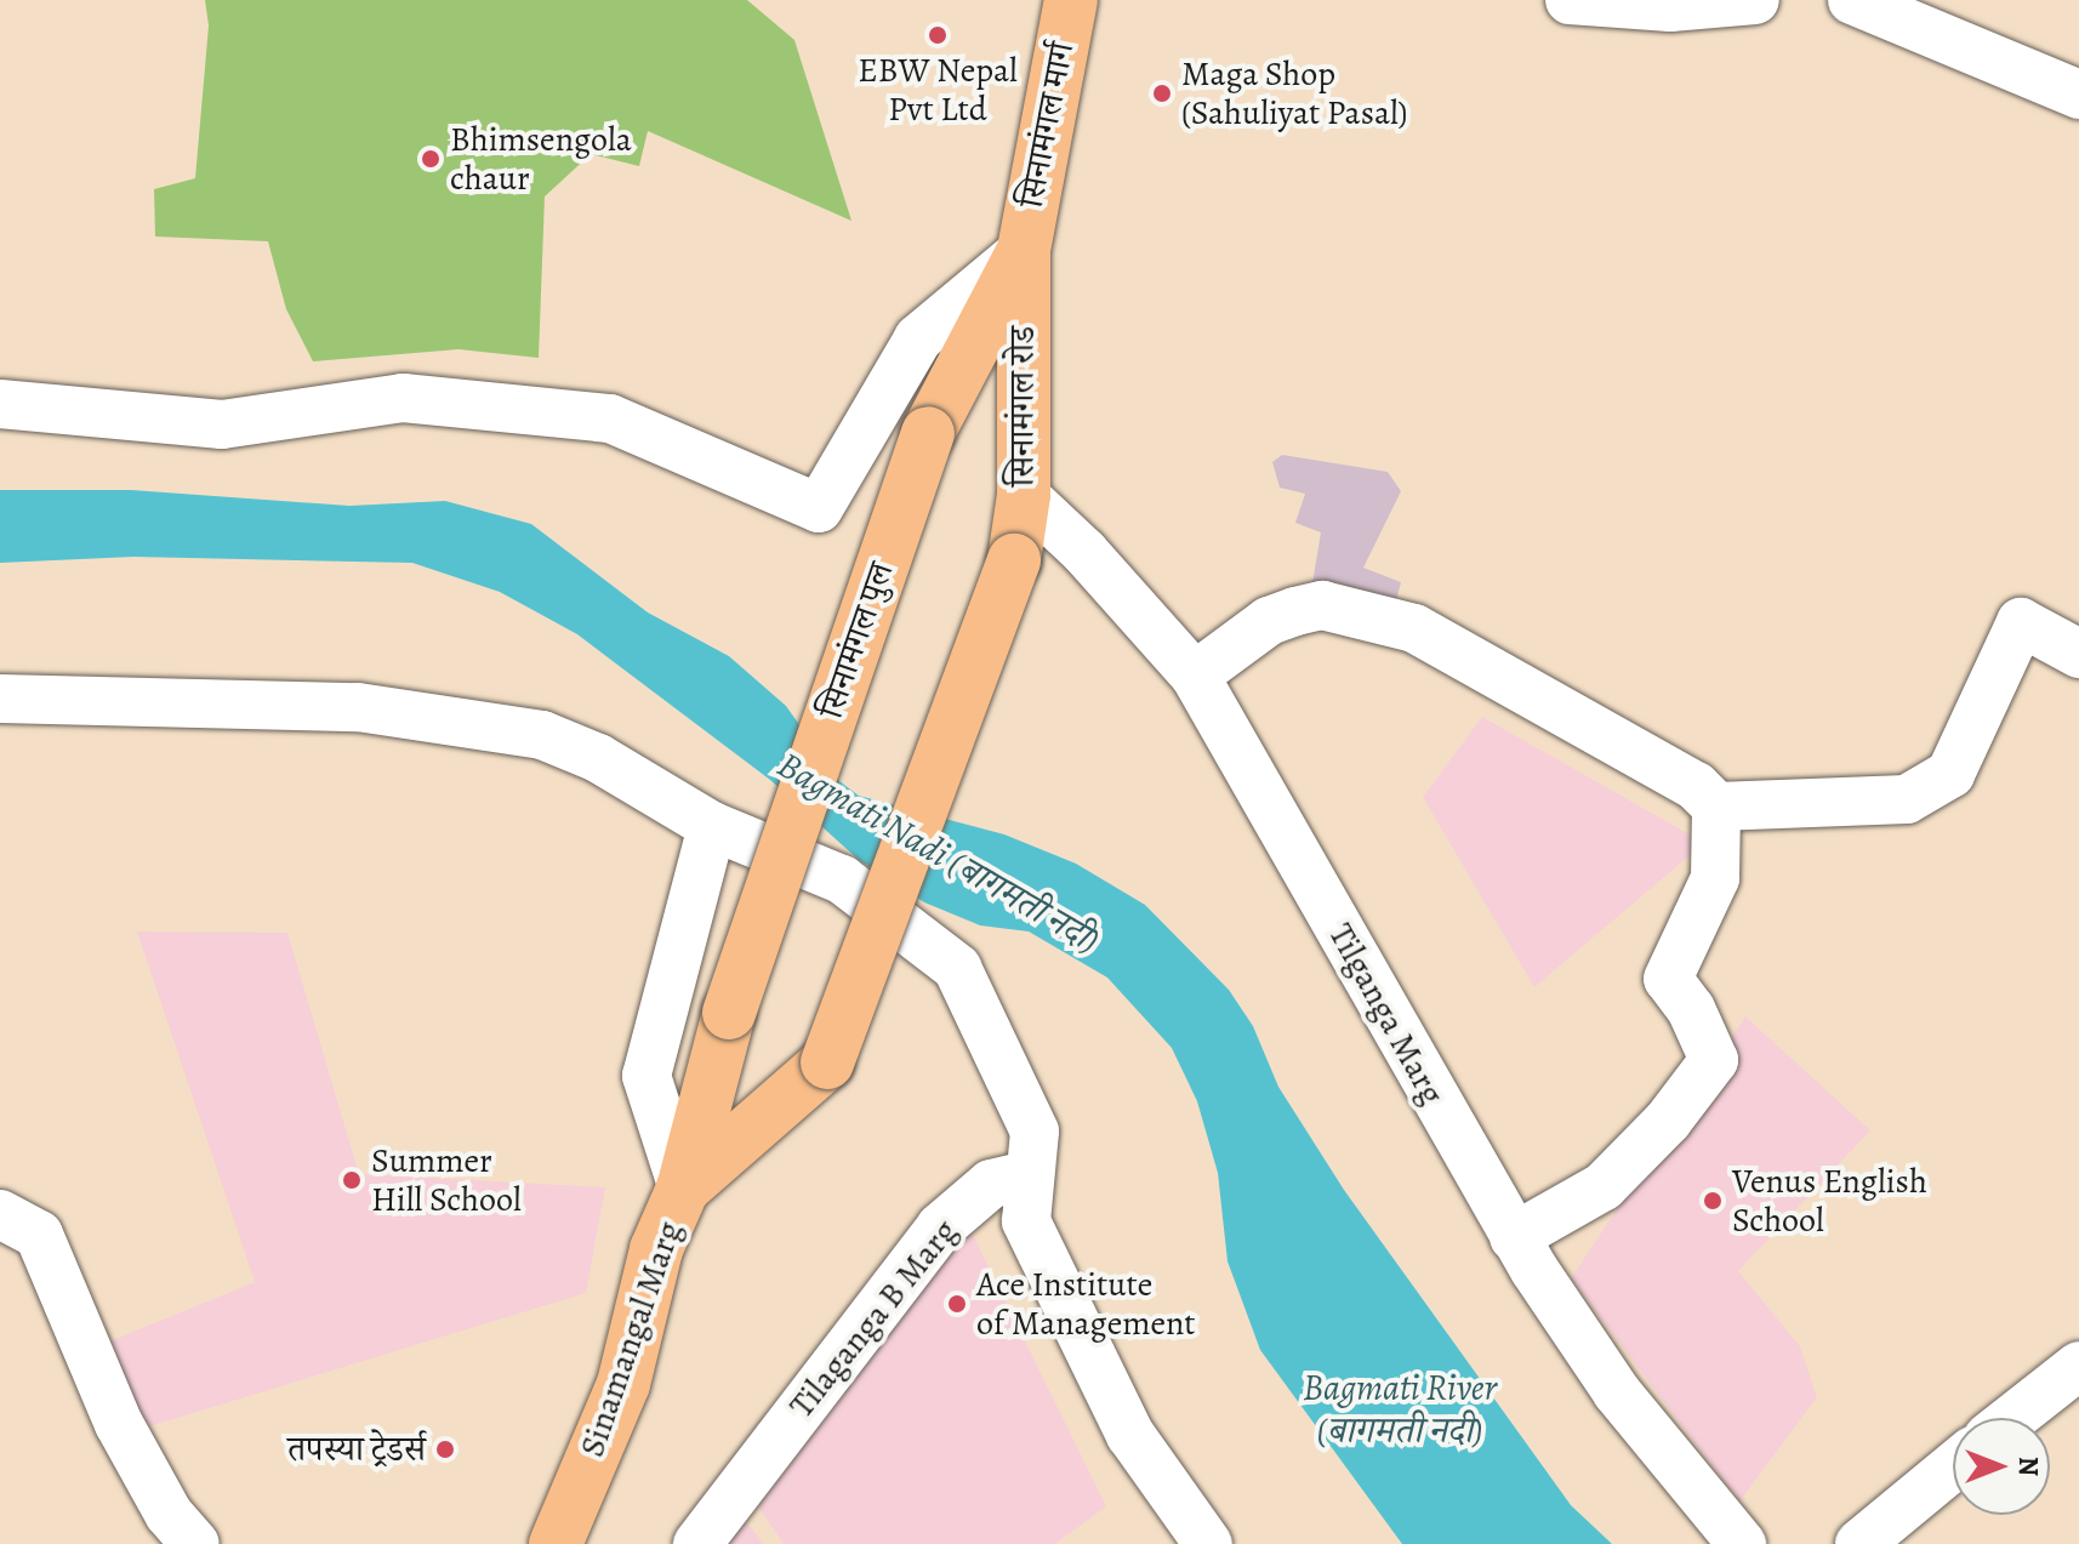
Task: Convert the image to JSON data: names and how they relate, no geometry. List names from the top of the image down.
{
  "streets": {
    "main road": [
      "सिनामंगल मार्ग",
      "सिनामंगल रोड",
      "सिनामंगल पुल",
      "Sinamangal Marg"
    ],
    "street": ["Tilganga Marg", "Tilaganga B Marg"]
  },
  "crossings": [
    ["सिनामंगल मार्ग", "सिनामंगल रोड"],
    ["सिनामंगल मार्ग", "सिनामंगल पुल"],
    ["सिनामंगल रोड", "सिनामंगल पुल"],
    ["सिनामंगल रोड", "Tilganga Marg"],
    ["सिनामंगल रोड", "Sinamangal Marg"],
    ["सिनामंगल पुल", "Sinamangal Marg"]
  ],
  "water": ["Bagmati Nadi (बागमती नदी)", "Bagmati River (बागमती नदी)"],
  "places": [
    "EBW Nepal Pvt Ltd",
    "Maga Shop (Sahuliyat Pasal)",
    "Bhimsengola chaur",
    "Summer Hill School",
    "Venus English School",
    "Ace Institute of Management",
    "तपस्या ट्रेडर्स"
  ],
  "north": "right"
}
